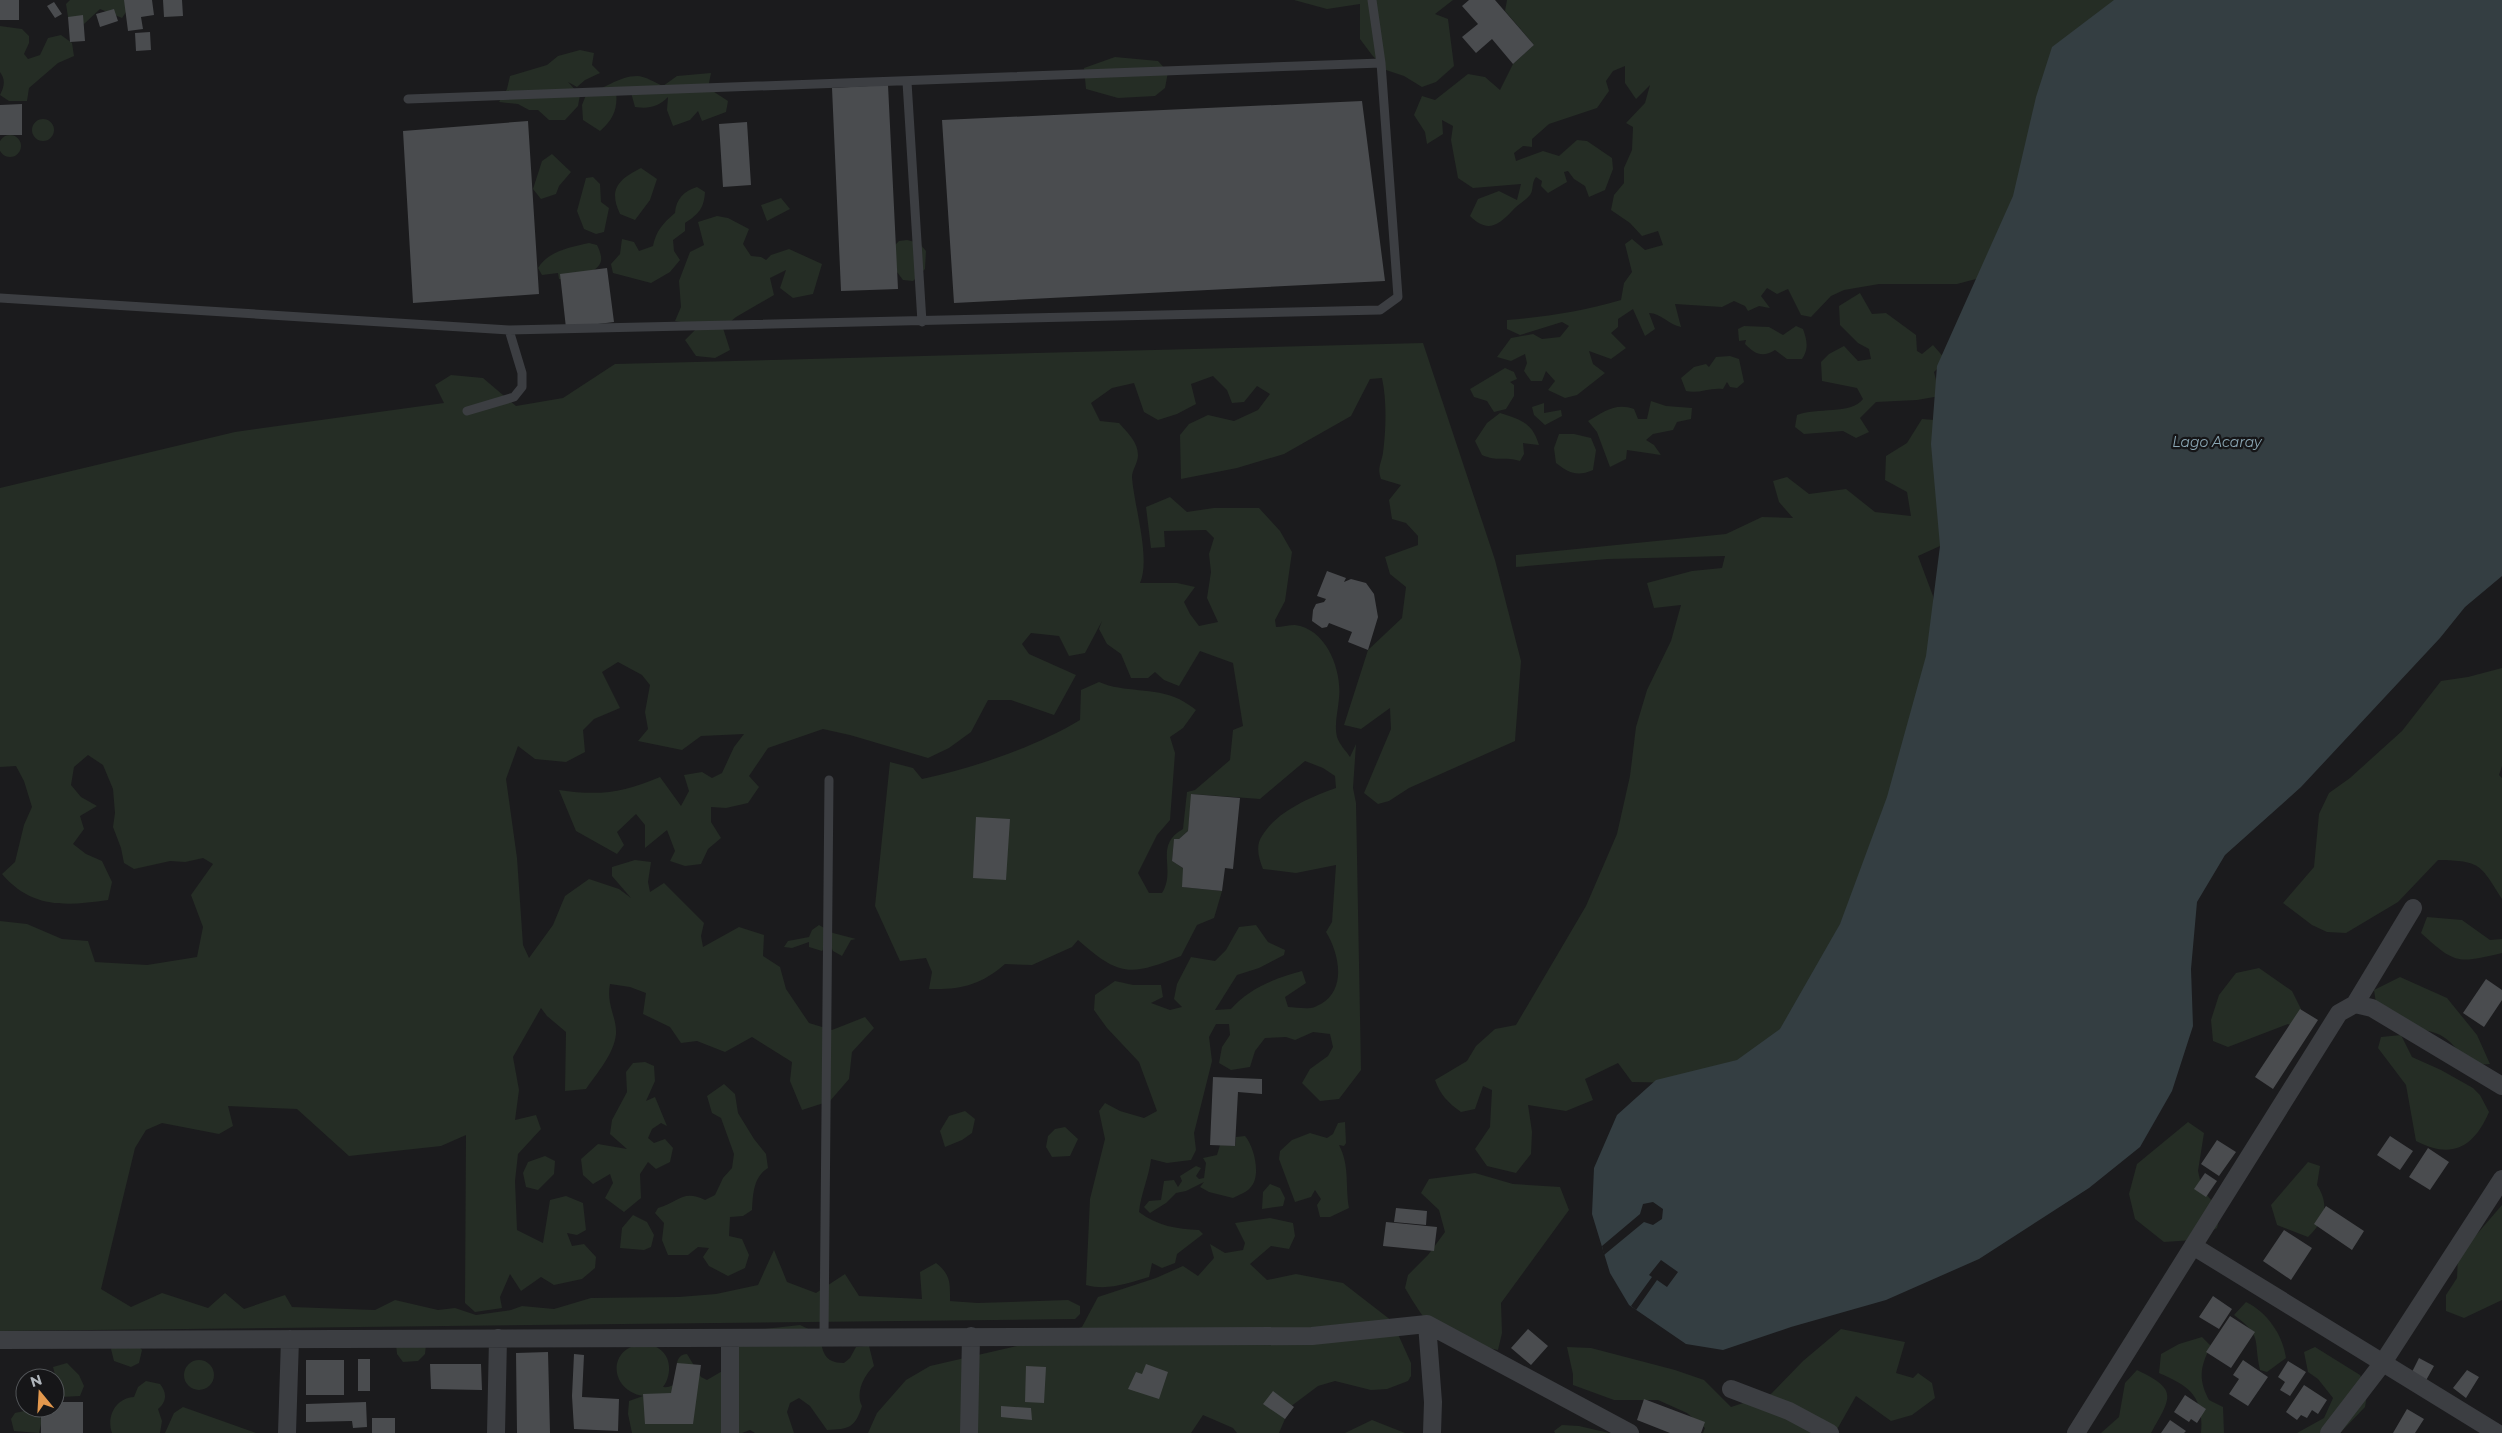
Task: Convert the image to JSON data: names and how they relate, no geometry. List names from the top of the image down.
{
  "water": ["Lago Acaray"],
  "north": "top"
}
